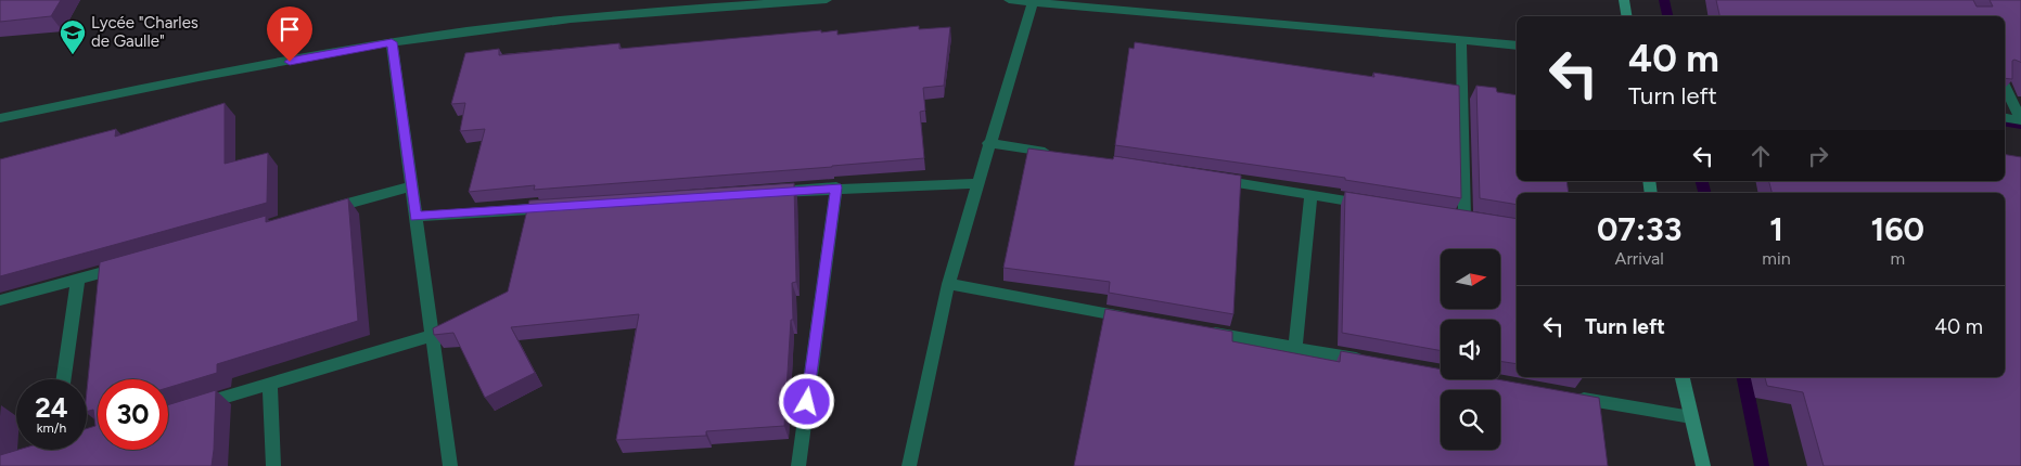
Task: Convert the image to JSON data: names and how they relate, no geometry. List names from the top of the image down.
{
  "places": {
    "school or university": ["Lycée \"Charles de Gaulle\""]
  },
  "north": "right",
  "page": {
    "turn": ["40 m", "Turn left"],
    "eta": [
      "07:33",
      "Arrival",
      "1",
      "min",
      "160",
      "m"
    ],
    "list": [
      {
        "name": "Turn left",
        "value": "40 m"
      }
    ],
    "speed": "24 km/h",
    "limit": "30"
  }
}
